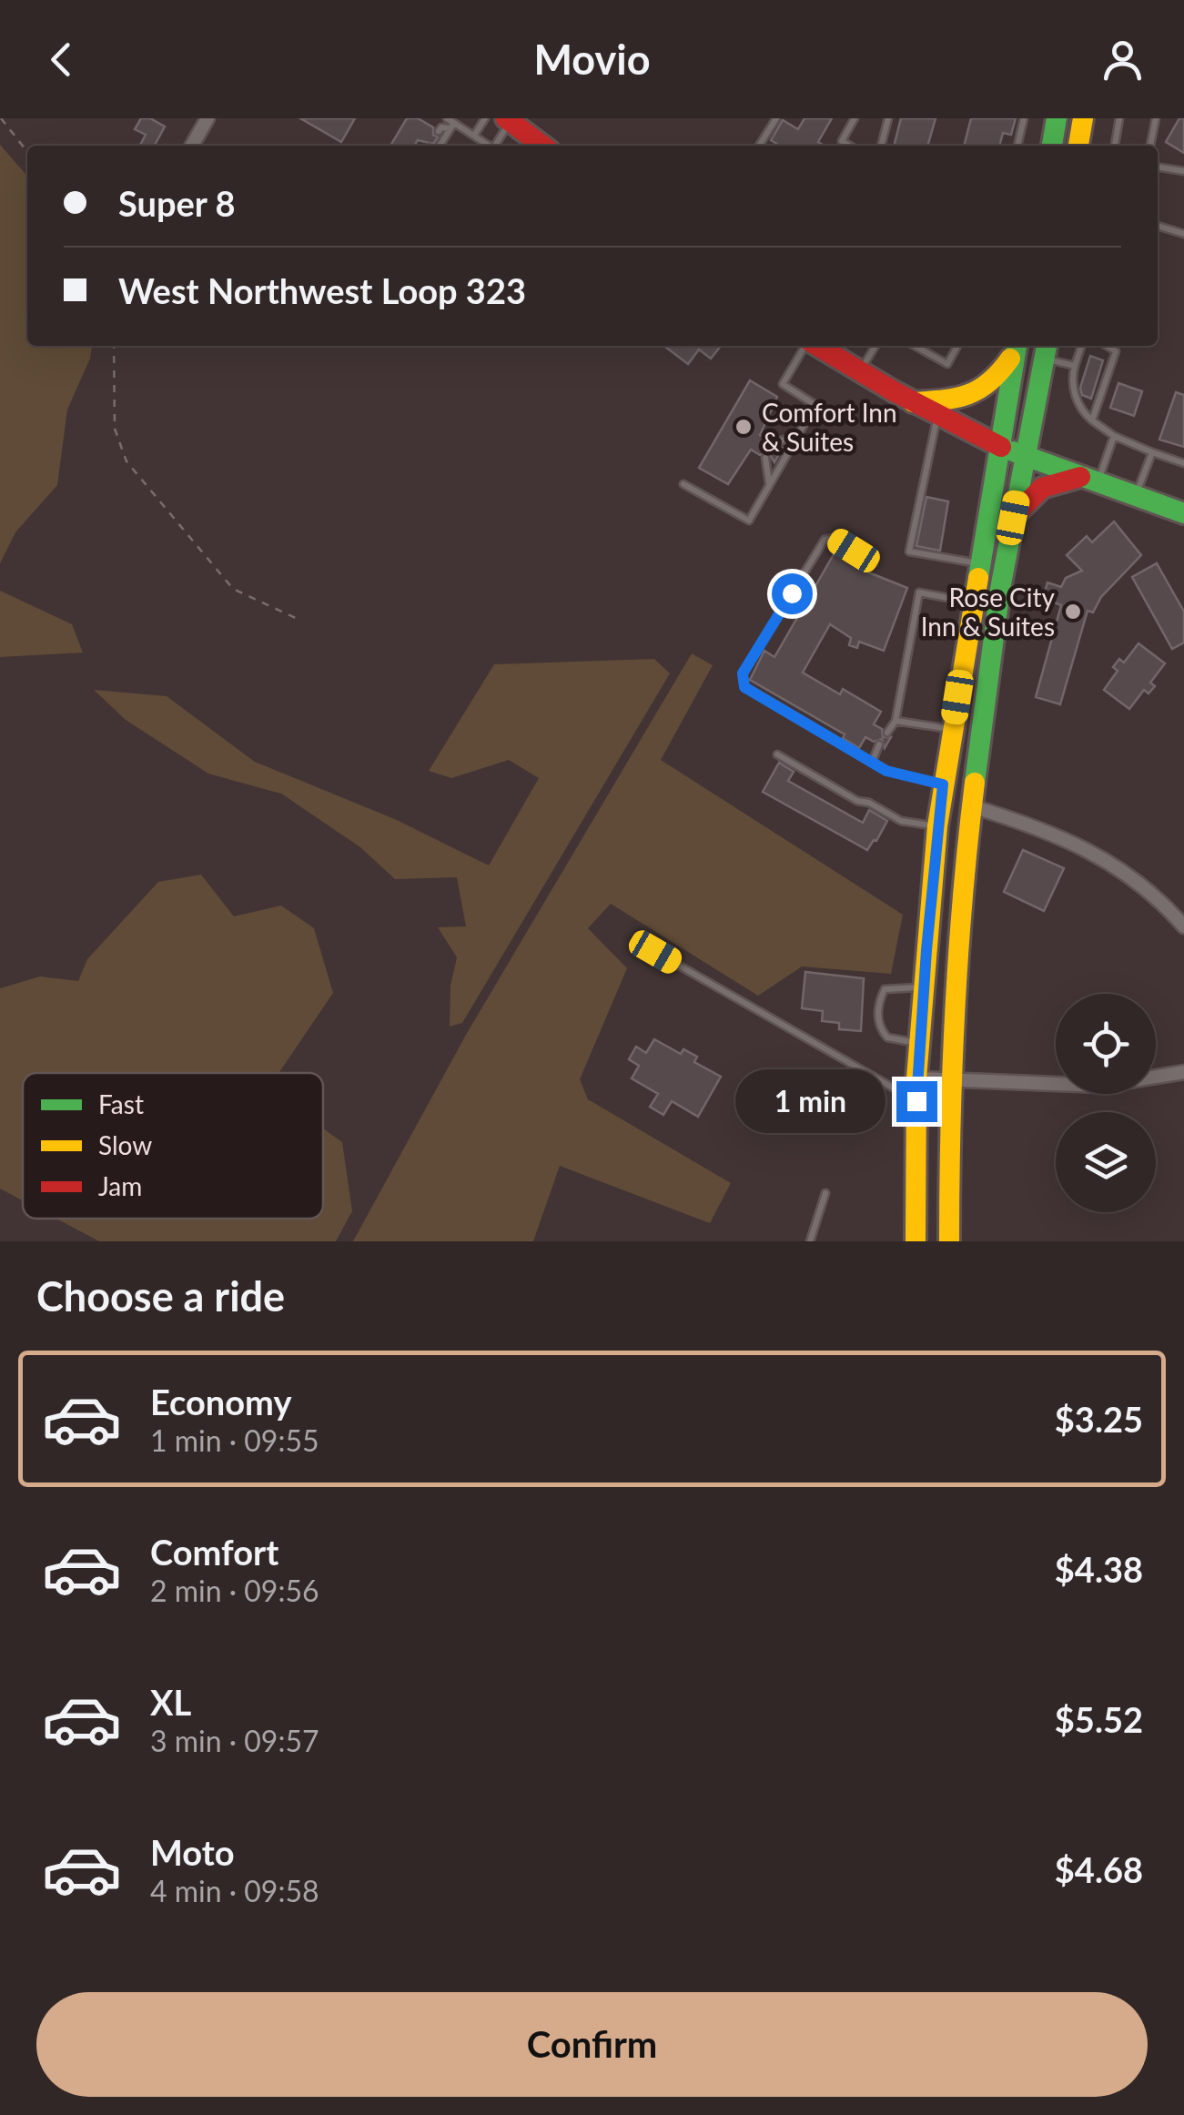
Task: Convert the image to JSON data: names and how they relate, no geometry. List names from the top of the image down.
{
  "places": ["Comfort Inn & Suites", "Rose City Inn & Suites"],
  "legend": ["Fast", "Slow", "Jam"],
  "page": {
    "header": "Movio",
    "banner": ["Super 8", "West Northwest Loop 323"],
    "bubble": "1 min",
    "heading": "Choose a ride",
    "list": [
      {
        "name": "Economy",
        "note": "1 min · 09:55",
        "value": "$3.25"
      },
      {
        "name": "Comfort",
        "note": "2 min · 09:56",
        "value": "$4.38"
      },
      {
        "name": "XL",
        "note": "3 min · 09:57",
        "value": "$5.52"
      },
      {
        "name": "Moto",
        "note": "4 min · 09:58",
        "value": "$4.68"
      }
    ],
    "buttons": "Confirm"
  }
}
